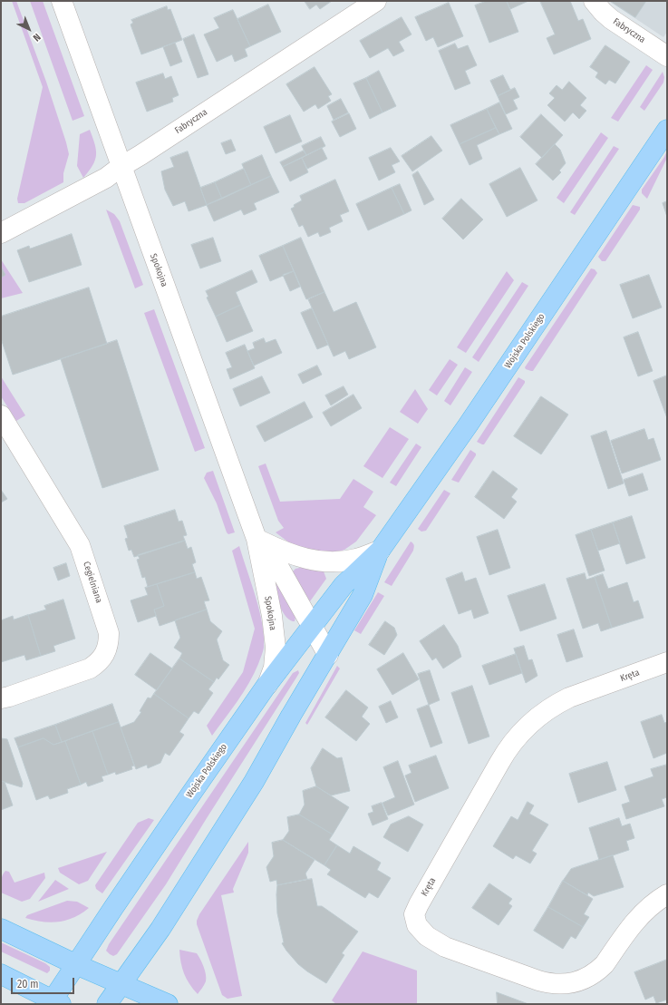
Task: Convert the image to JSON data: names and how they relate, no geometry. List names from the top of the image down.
{
  "streets": {
    "main road": ["Wojska Polskiego"],
    "street": [
      "Fabryczna",
      "Spokojna",
      "Cegielniana",
      "Kręta"
    ]
  },
  "crossings": [
    ["Fabryczna", "Spokojna"],
    ["Spokojna", "Wojska Polskiego"]
  ],
  "scale_bar": "20 m",
  "north": "bottom right"
}
